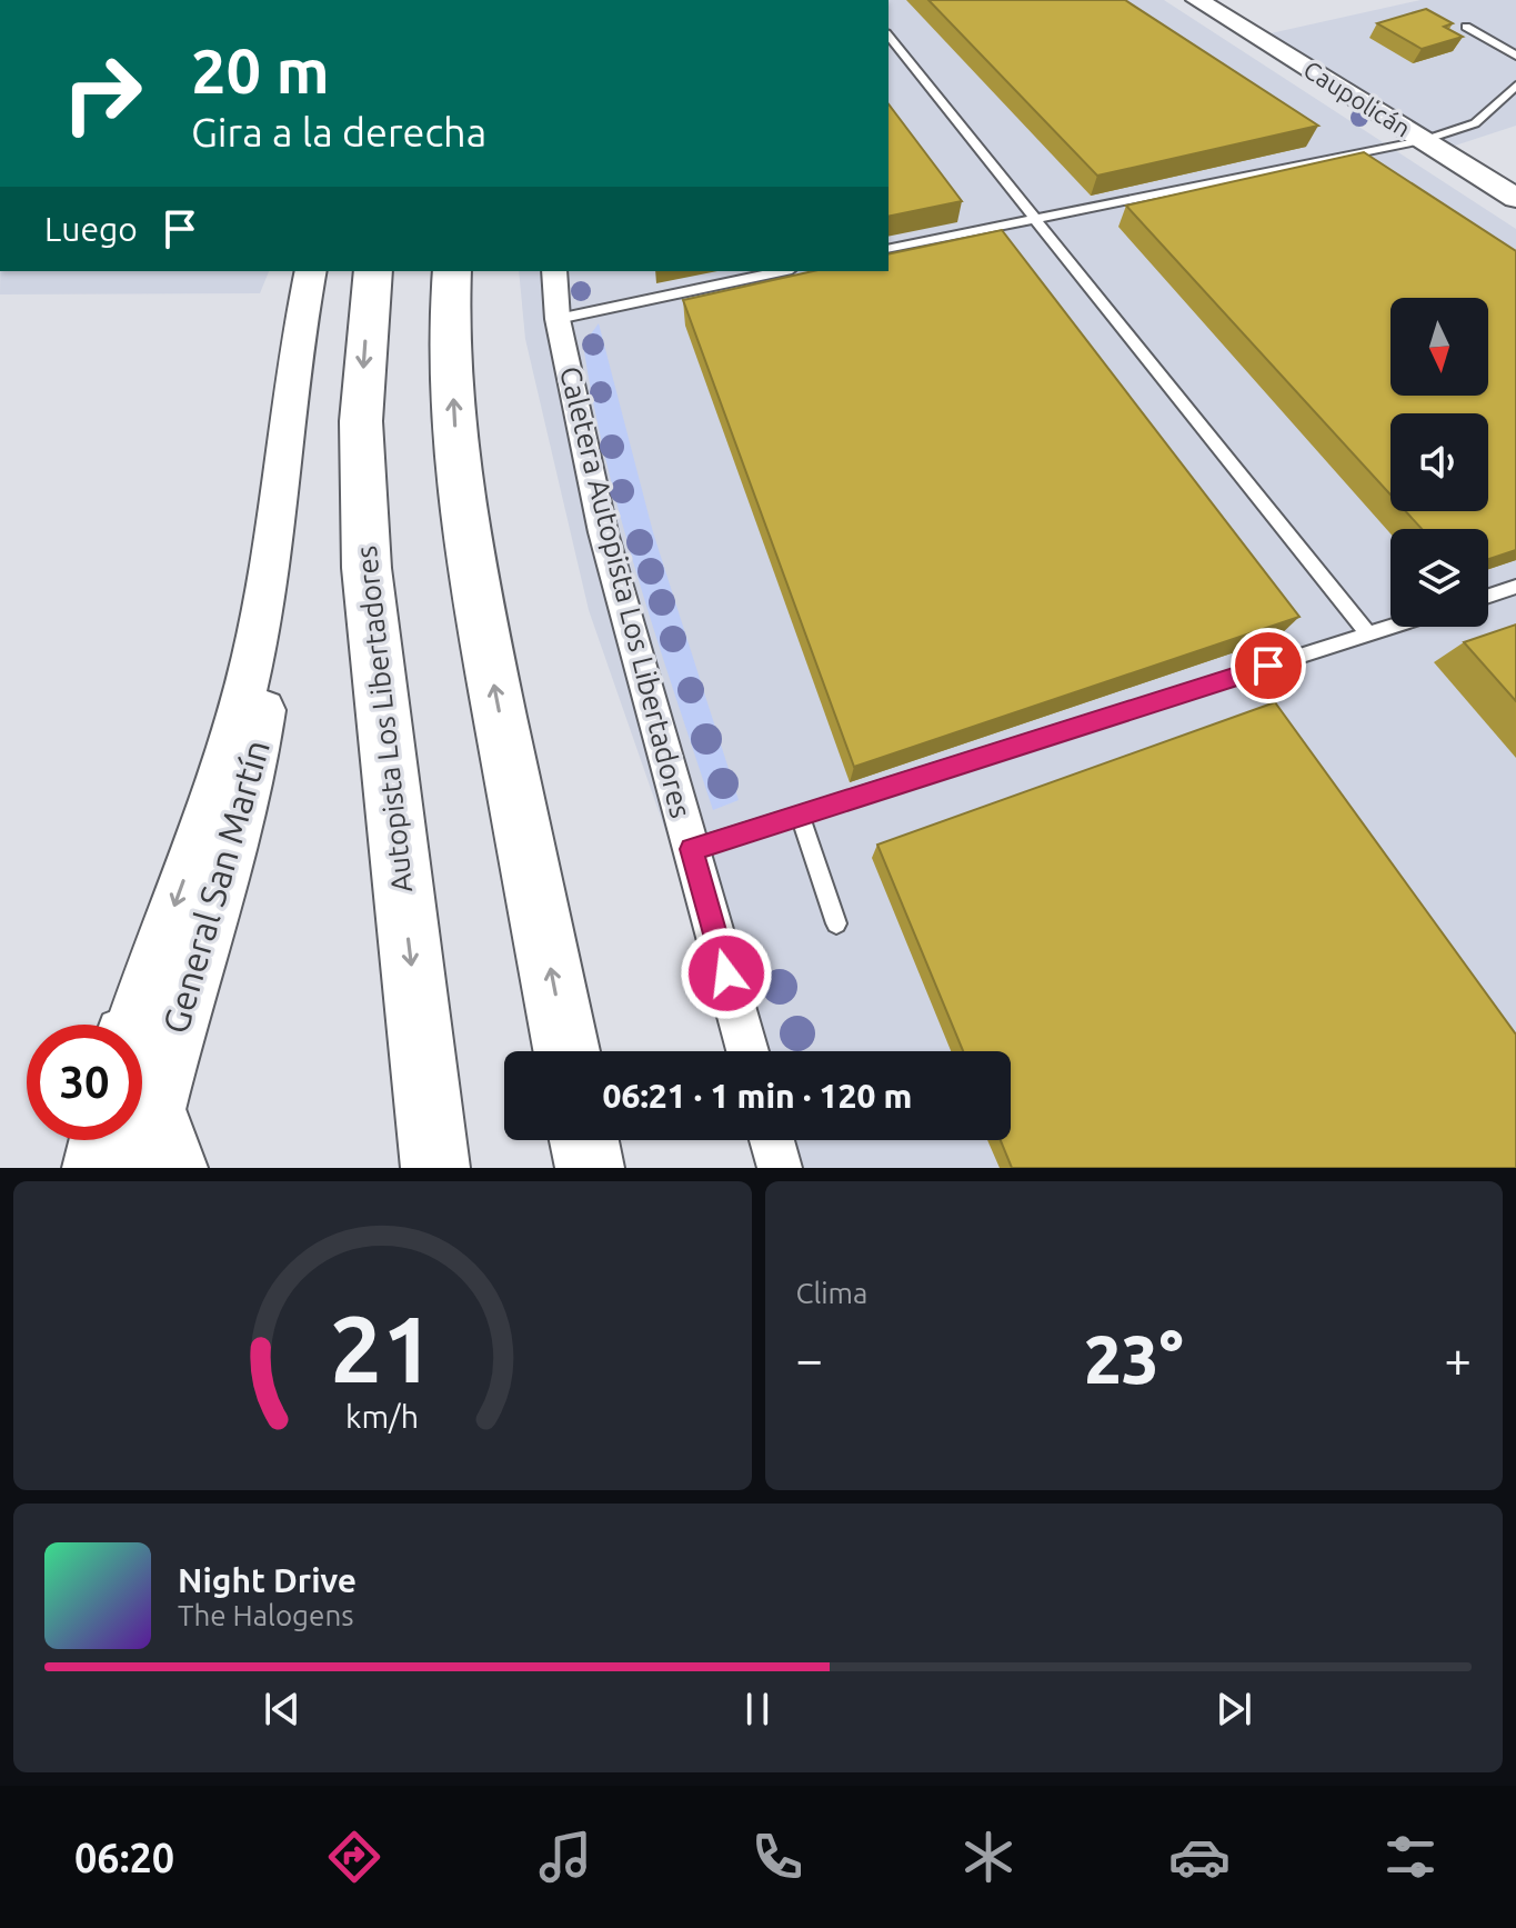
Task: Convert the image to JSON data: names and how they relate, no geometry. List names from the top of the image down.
{
  "streets": {
    "highway": ["Autopista Los Libertadores"],
    "street": ["Caupolicán", "Caletera Autopista Los Libertadores", "General San Martín"]
  },
  "north": "bottom",
  "page": {
    "turn": ["20 m", "Gira a la derecha"],
    "then": "Luego",
    "limit": "30",
    "trip": "06:21 · 1 min · 120 m",
    "tile": "Clima",
    "heat": ["−", "23°", "+"],
    "song": ["Night Drive", "The Halogens"],
    "tabs": "06:20",
    "gauge": ["21", "km/h"]
  }
}
